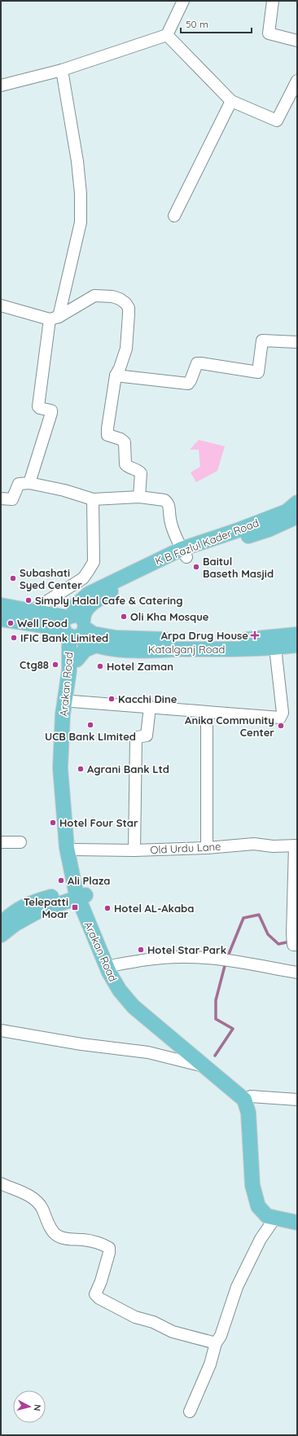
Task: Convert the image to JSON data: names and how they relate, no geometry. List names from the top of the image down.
{
  "streets": {
    "main road": ["K B Fazlul Kader Road", "Katalganj Road", "Arakan Road"],
    "street": ["Old Urdu Lane"]
  },
  "crossings": [
    ["K B Fazlul Kader Road", "Katalganj Road"],
    ["K B Fazlul Kader Road", "Arakan Road"],
    ["Katalganj Road", "Arakan Road"],
    ["Arakan Road", "Old Urdu Lane"]
  ],
  "places": {
    "other": [
      "Baitul Baseth Masjid",
      "Subashati Syed Center",
      "Simply Halal Cafe & Catering",
      "Oli Kha Mosque",
      "Well Food",
      "IFIC Bank Limited",
      "Ctg88",
      "Hotel Zaman",
      "Kacchi Dine",
      "UCB Bank LImited",
      "Anika Community Center",
      "Agrani Bank Ltd",
      "Hotel Four Star",
      "Ali Plaza",
      "Hotel AL-Akaba",
      "Hotel Star Park"
    ],
    "health": ["Arpa Drug House"],
    "transit": ["Telepatti Moar"]
  },
  "scale_bar": "50 m",
  "north": "right"
}
